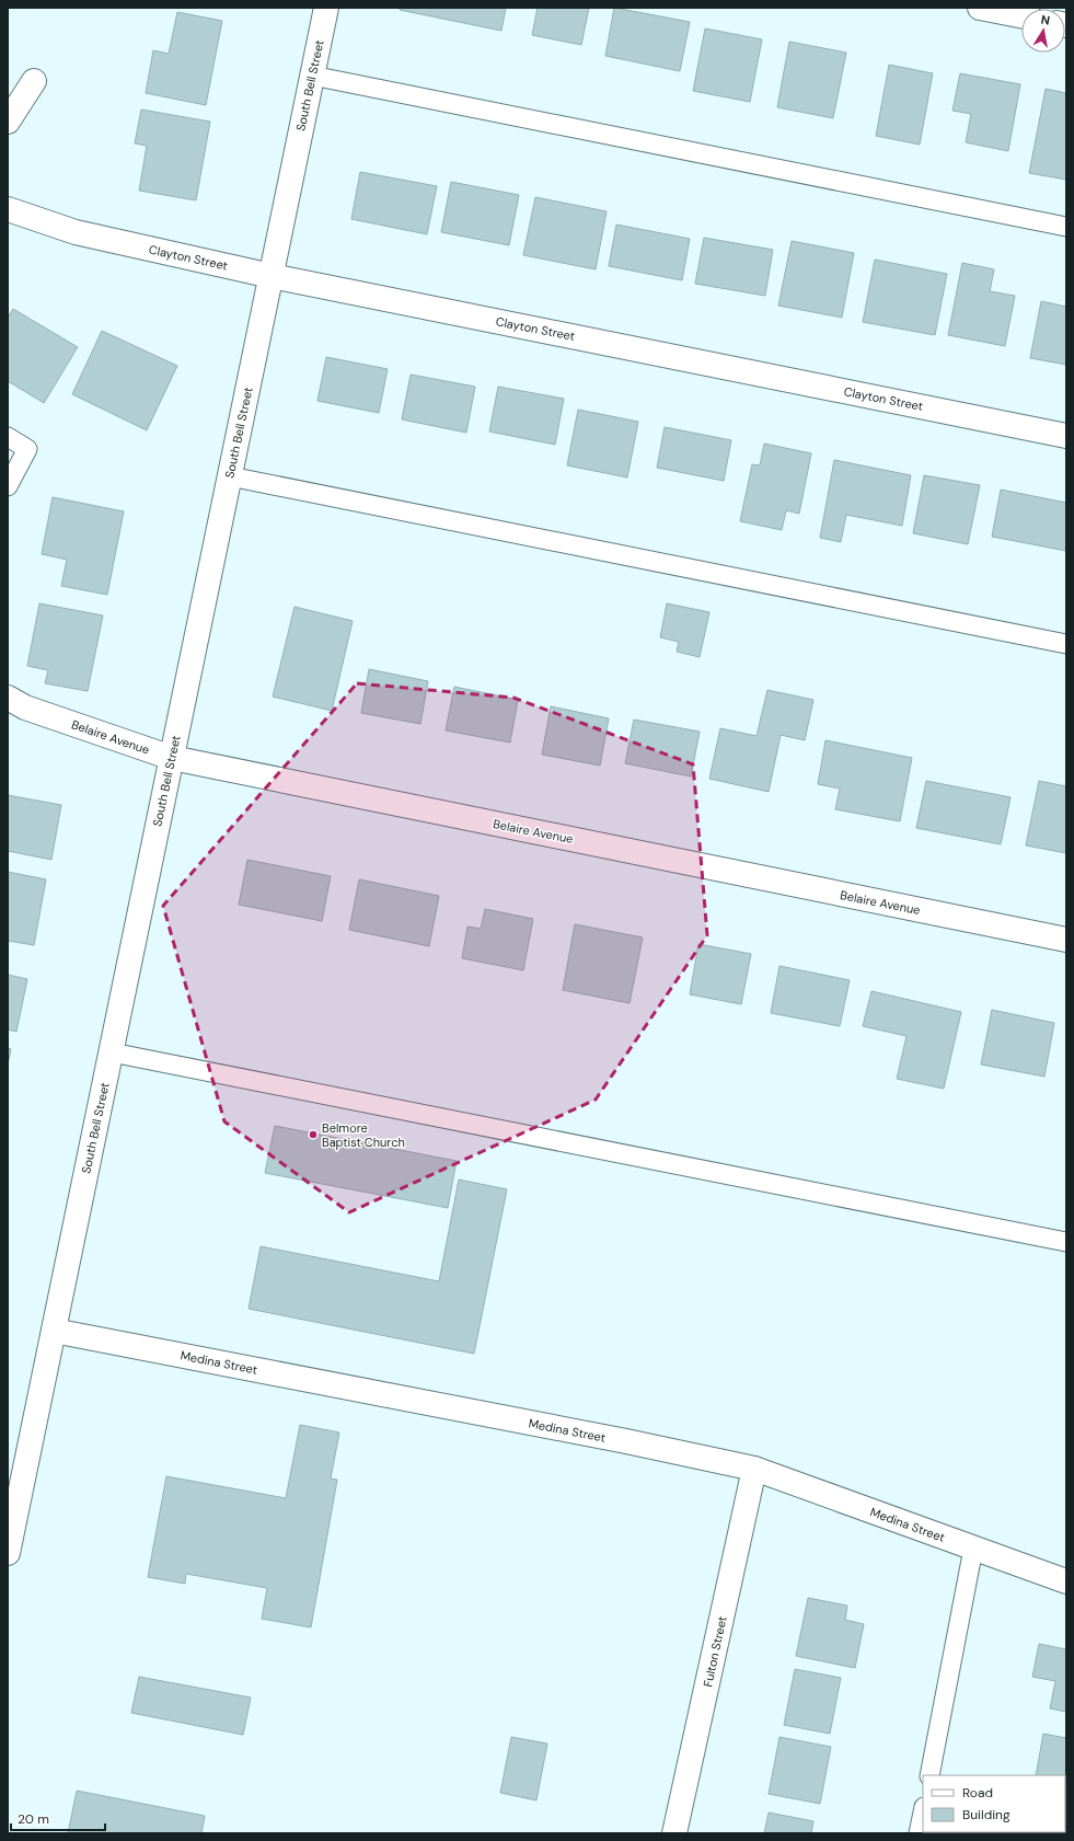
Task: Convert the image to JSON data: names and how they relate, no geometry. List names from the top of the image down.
{
  "streets": {
    "street": [
      "South Bell Street",
      "Clayton Street",
      "Belaire Avenue",
      "Medina Street",
      "Fulton Street"
    ]
  },
  "crossings": [
    ["South Bell Street", "Clayton Street"],
    ["South Bell Street", "Belaire Avenue"],
    ["South Bell Street", "Medina Street"],
    ["Medina Street", "Fulton Street"]
  ],
  "places": ["Belmore Baptist Church"],
  "legend": ["Road", "Building"],
  "scale_bar": "20 m",
  "north": "top"
}
